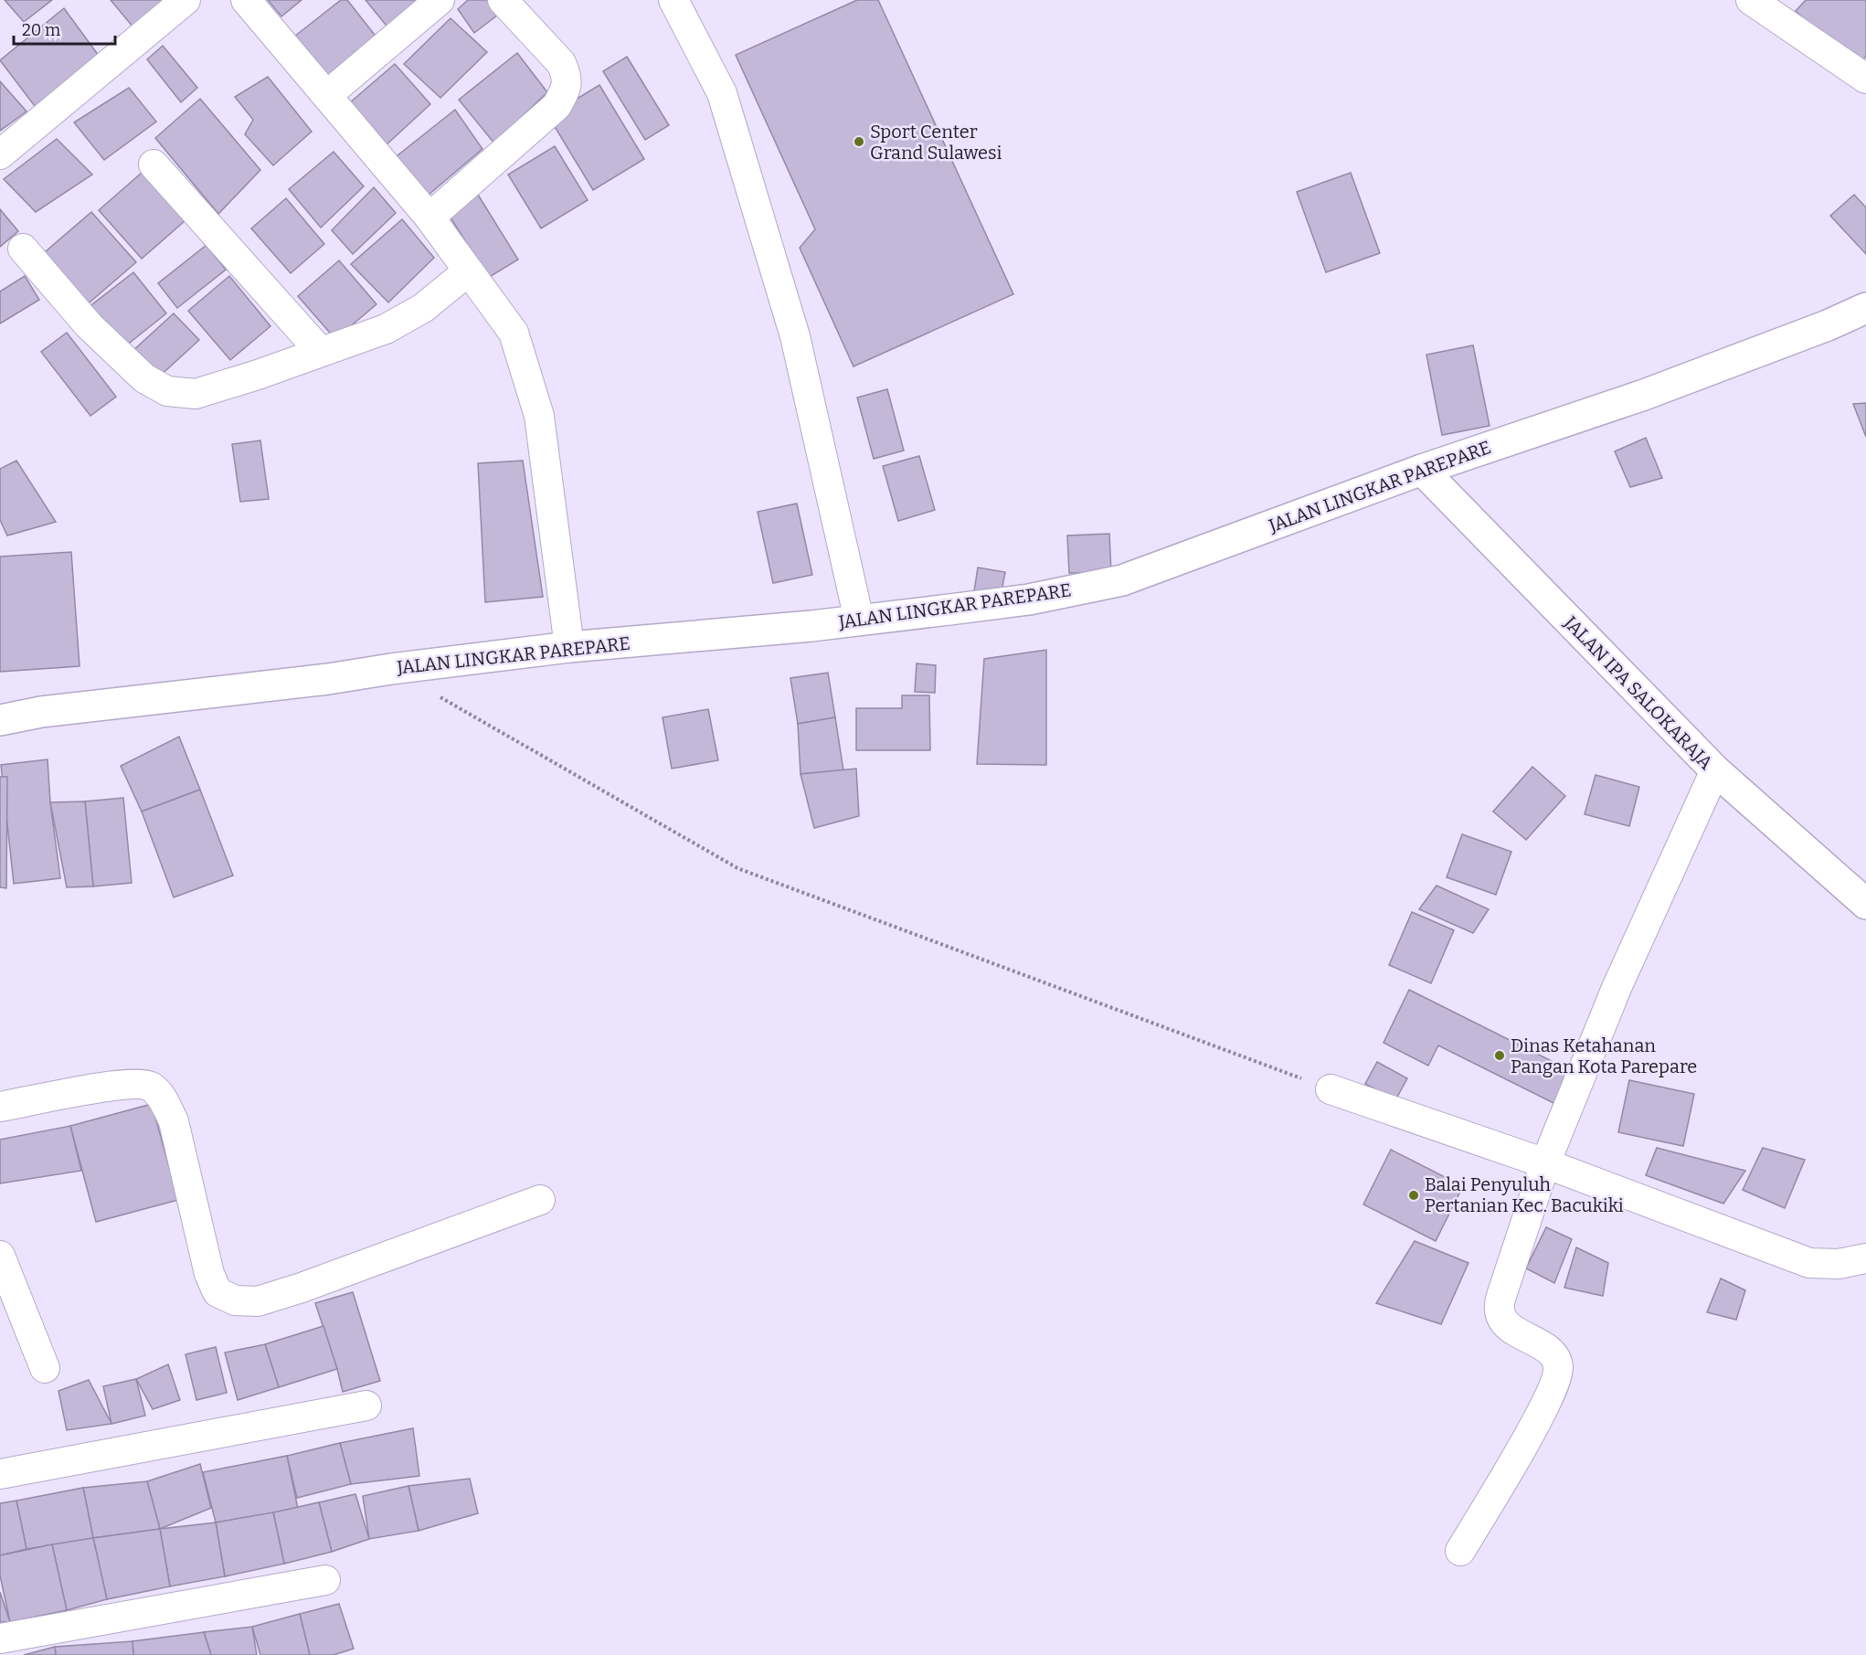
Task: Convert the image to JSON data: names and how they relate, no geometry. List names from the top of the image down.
{
  "streets": {
    "main road": ["JALAN LINGKAR PAREPARE", "JALAN IPA SALOKARAJA"]
  },
  "crossings": [
    ["JALAN LINGKAR PAREPARE", "JALAN IPA SALOKARAJA"]
  ],
  "places": ["Sport Center Grand Sulawesi", "Dinas Ketahanan Pangan Kota Parepare", "Balai Penyuluh Pertanian Kec. Bacukiki"],
  "scale_bar": "20 m"
}
